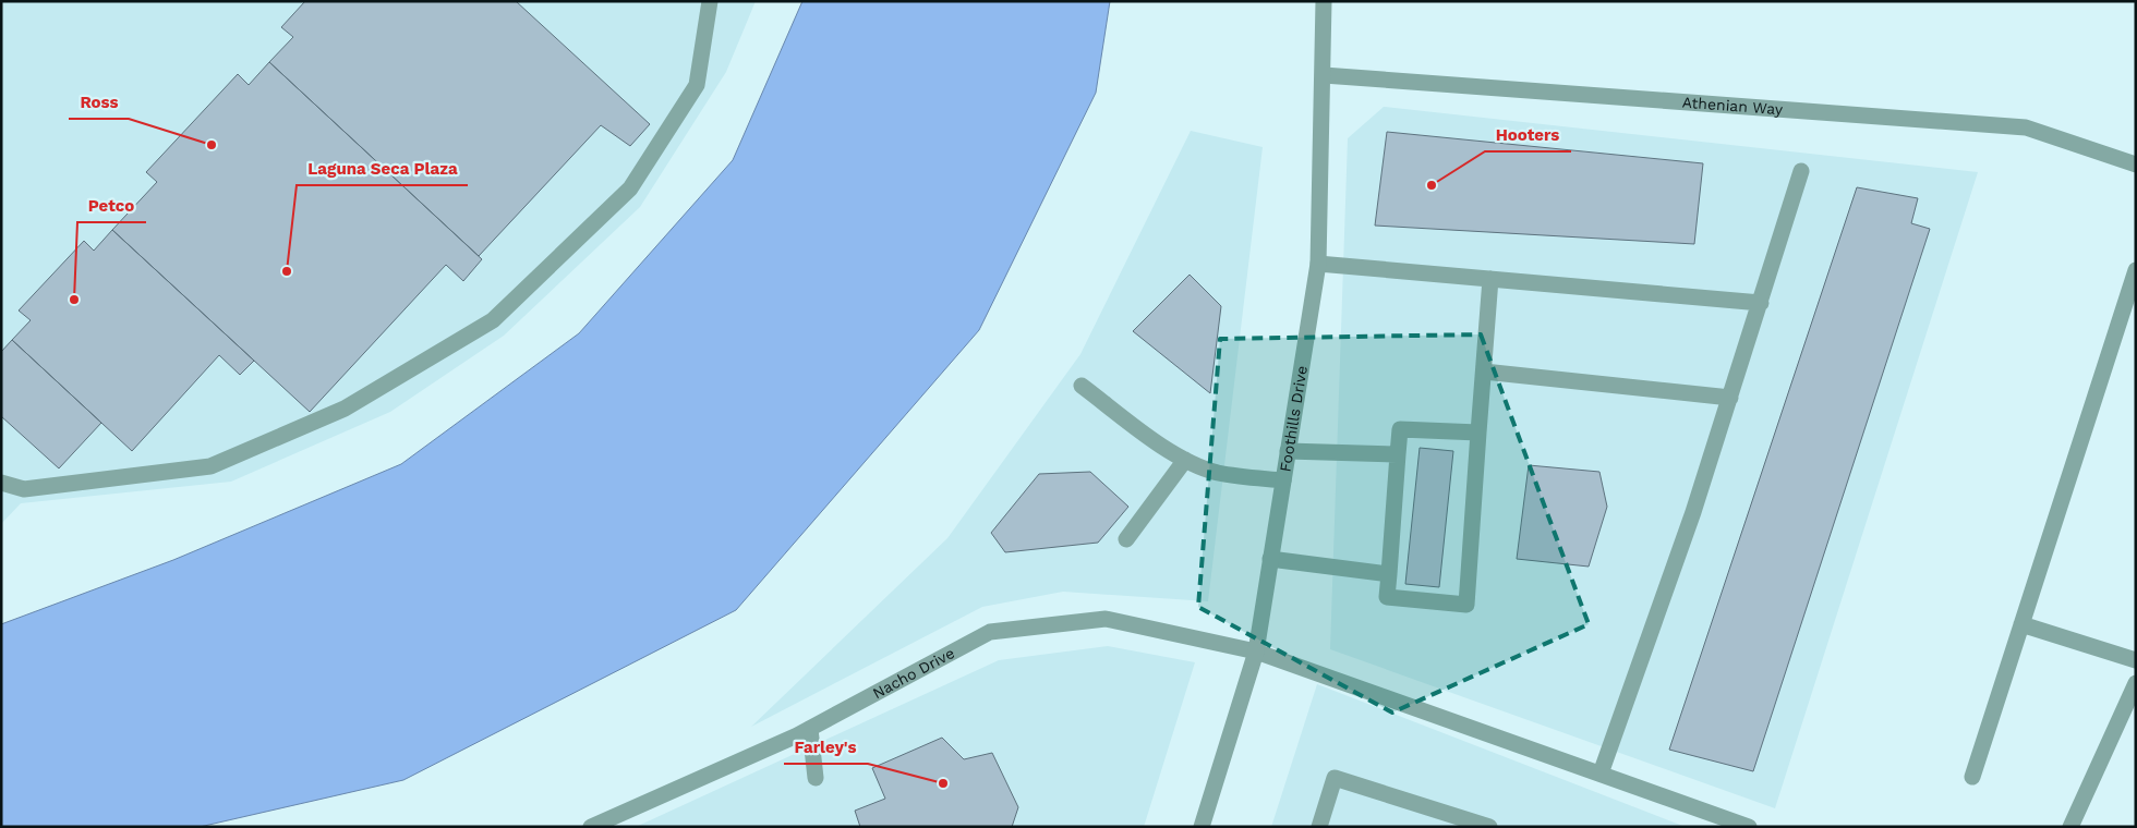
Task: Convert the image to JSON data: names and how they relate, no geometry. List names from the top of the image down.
{
  "streets": {
    "street": ["Athenian Way", "Foothills Drive", "Nacho Drive"]
  },
  "crossings": [
    ["Athenian Way", "Foothills Drive"],
    ["Foothills Drive", "Nacho Drive"]
  ],
  "places": [
    "Ross",
    "Hooters",
    "Laguna Seca Plaza",
    "Petco",
    "Farley's"
  ]
}
